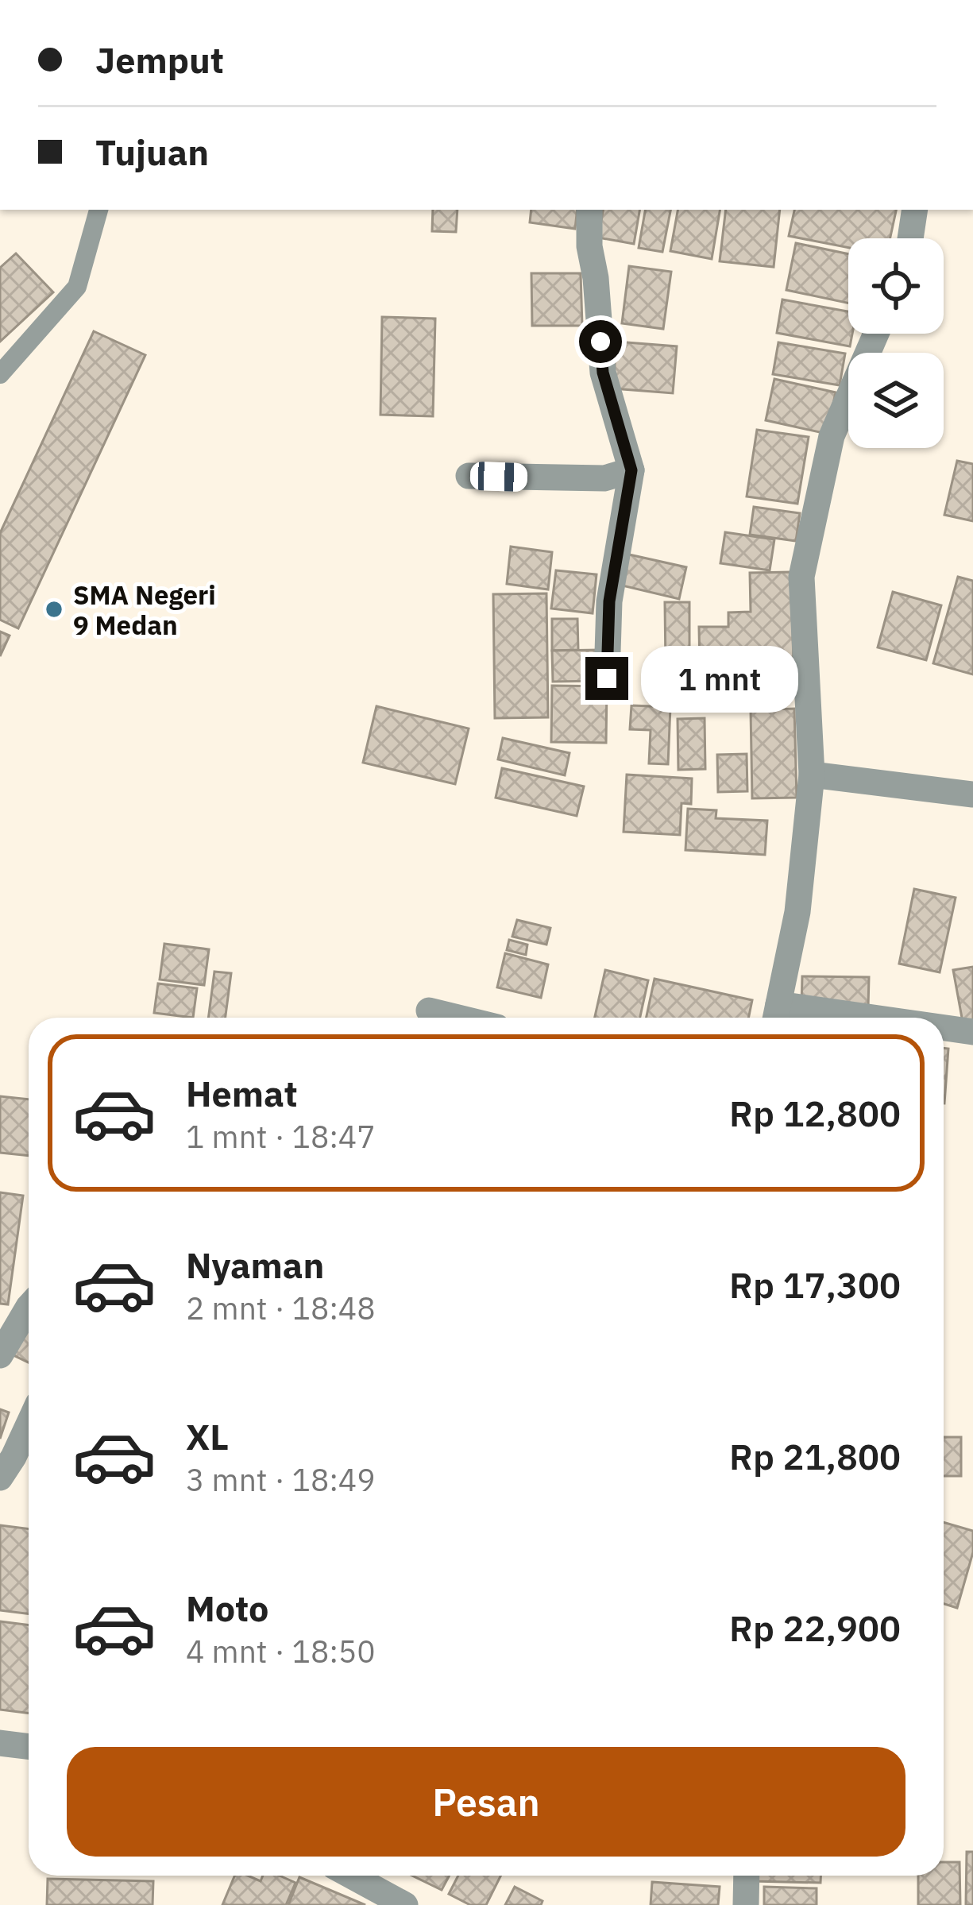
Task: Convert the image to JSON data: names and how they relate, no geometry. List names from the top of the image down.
{
  "places": ["SMA Negeri 9 Medan"],
  "page": {
    "banner": ["Jemput", "Tujuan"],
    "bubble": "1 mnt",
    "list": [
      {
        "name": "Hemat",
        "note": "1 mnt · 18:47",
        "value": "Rp 12,800"
      },
      {
        "name": "Nyaman",
        "note": "2 mnt · 18:48",
        "value": "Rp 17,300"
      },
      {
        "name": "XL",
        "note": "3 mnt · 18:49",
        "value": "Rp 21,800"
      },
      {
        "name": "Moto",
        "note": "4 mnt · 18:50",
        "value": "Rp 22,900"
      }
    ],
    "buttons": "Pesan"
  }
}
